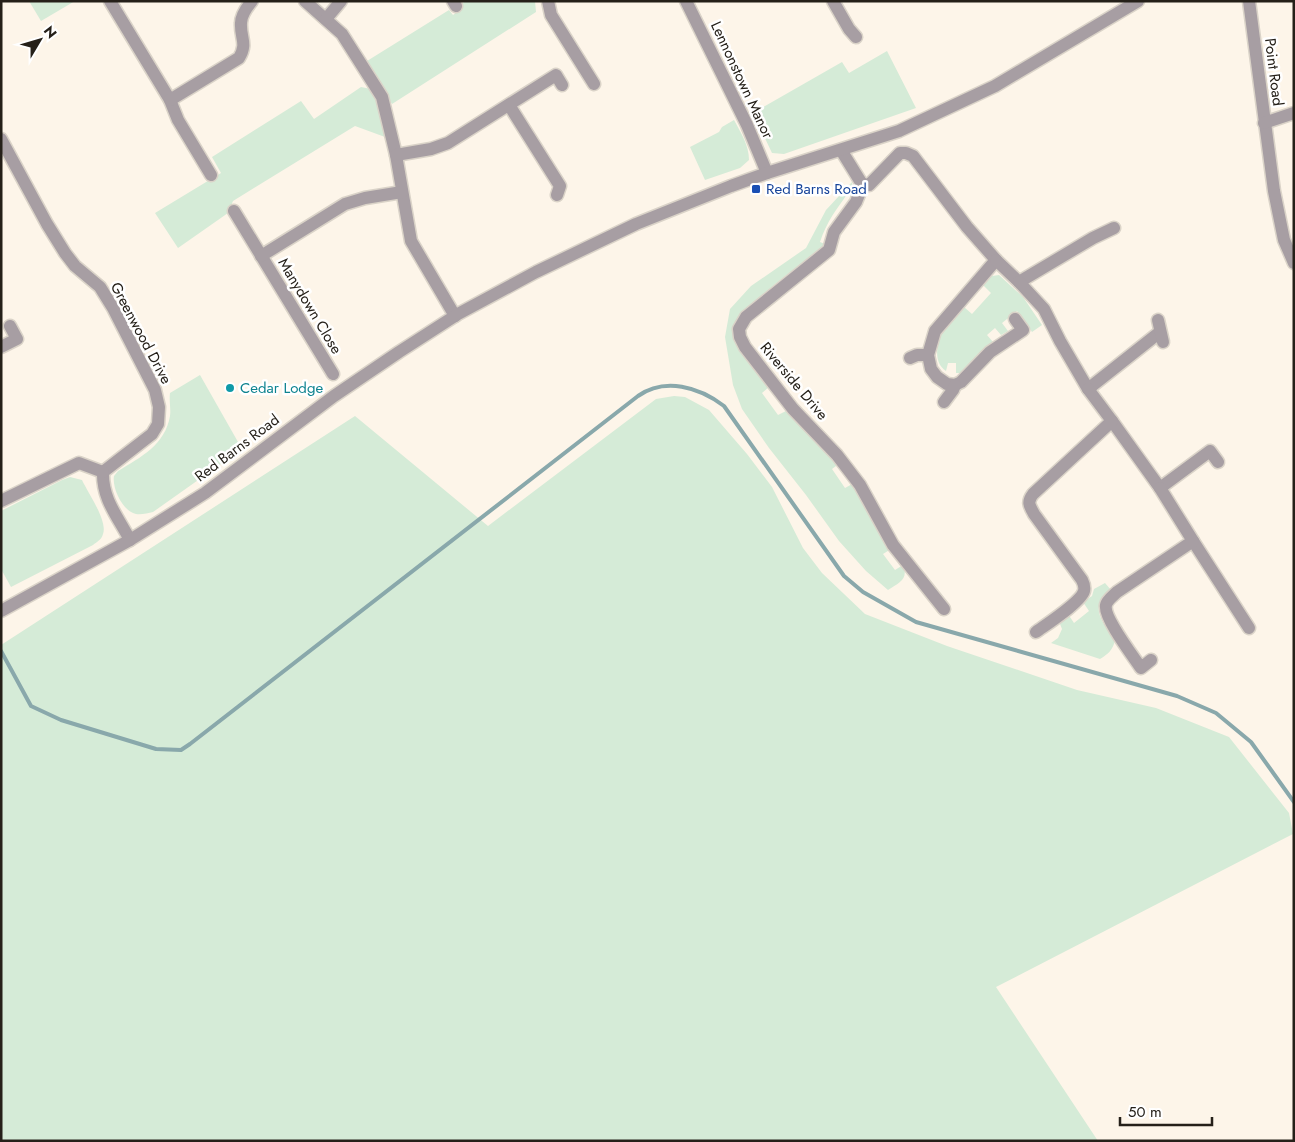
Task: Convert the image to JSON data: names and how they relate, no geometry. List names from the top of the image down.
{
  "streets": {
    "street": [
      "Point Road",
      "Lennonstown Manor",
      "Manydown Close",
      "Greenwood Drive",
      "Riverside Drive",
      "Red Barns Road"
    ]
  },
  "crossings": [
    ["Lennonstown Manor", "Red Barns Road"]
  ],
  "places": {
    "transit": ["Red Barns Road"],
    "other": ["Cedar Lodge"]
  },
  "scale_bar": "50 m",
  "north": "top right"
}
